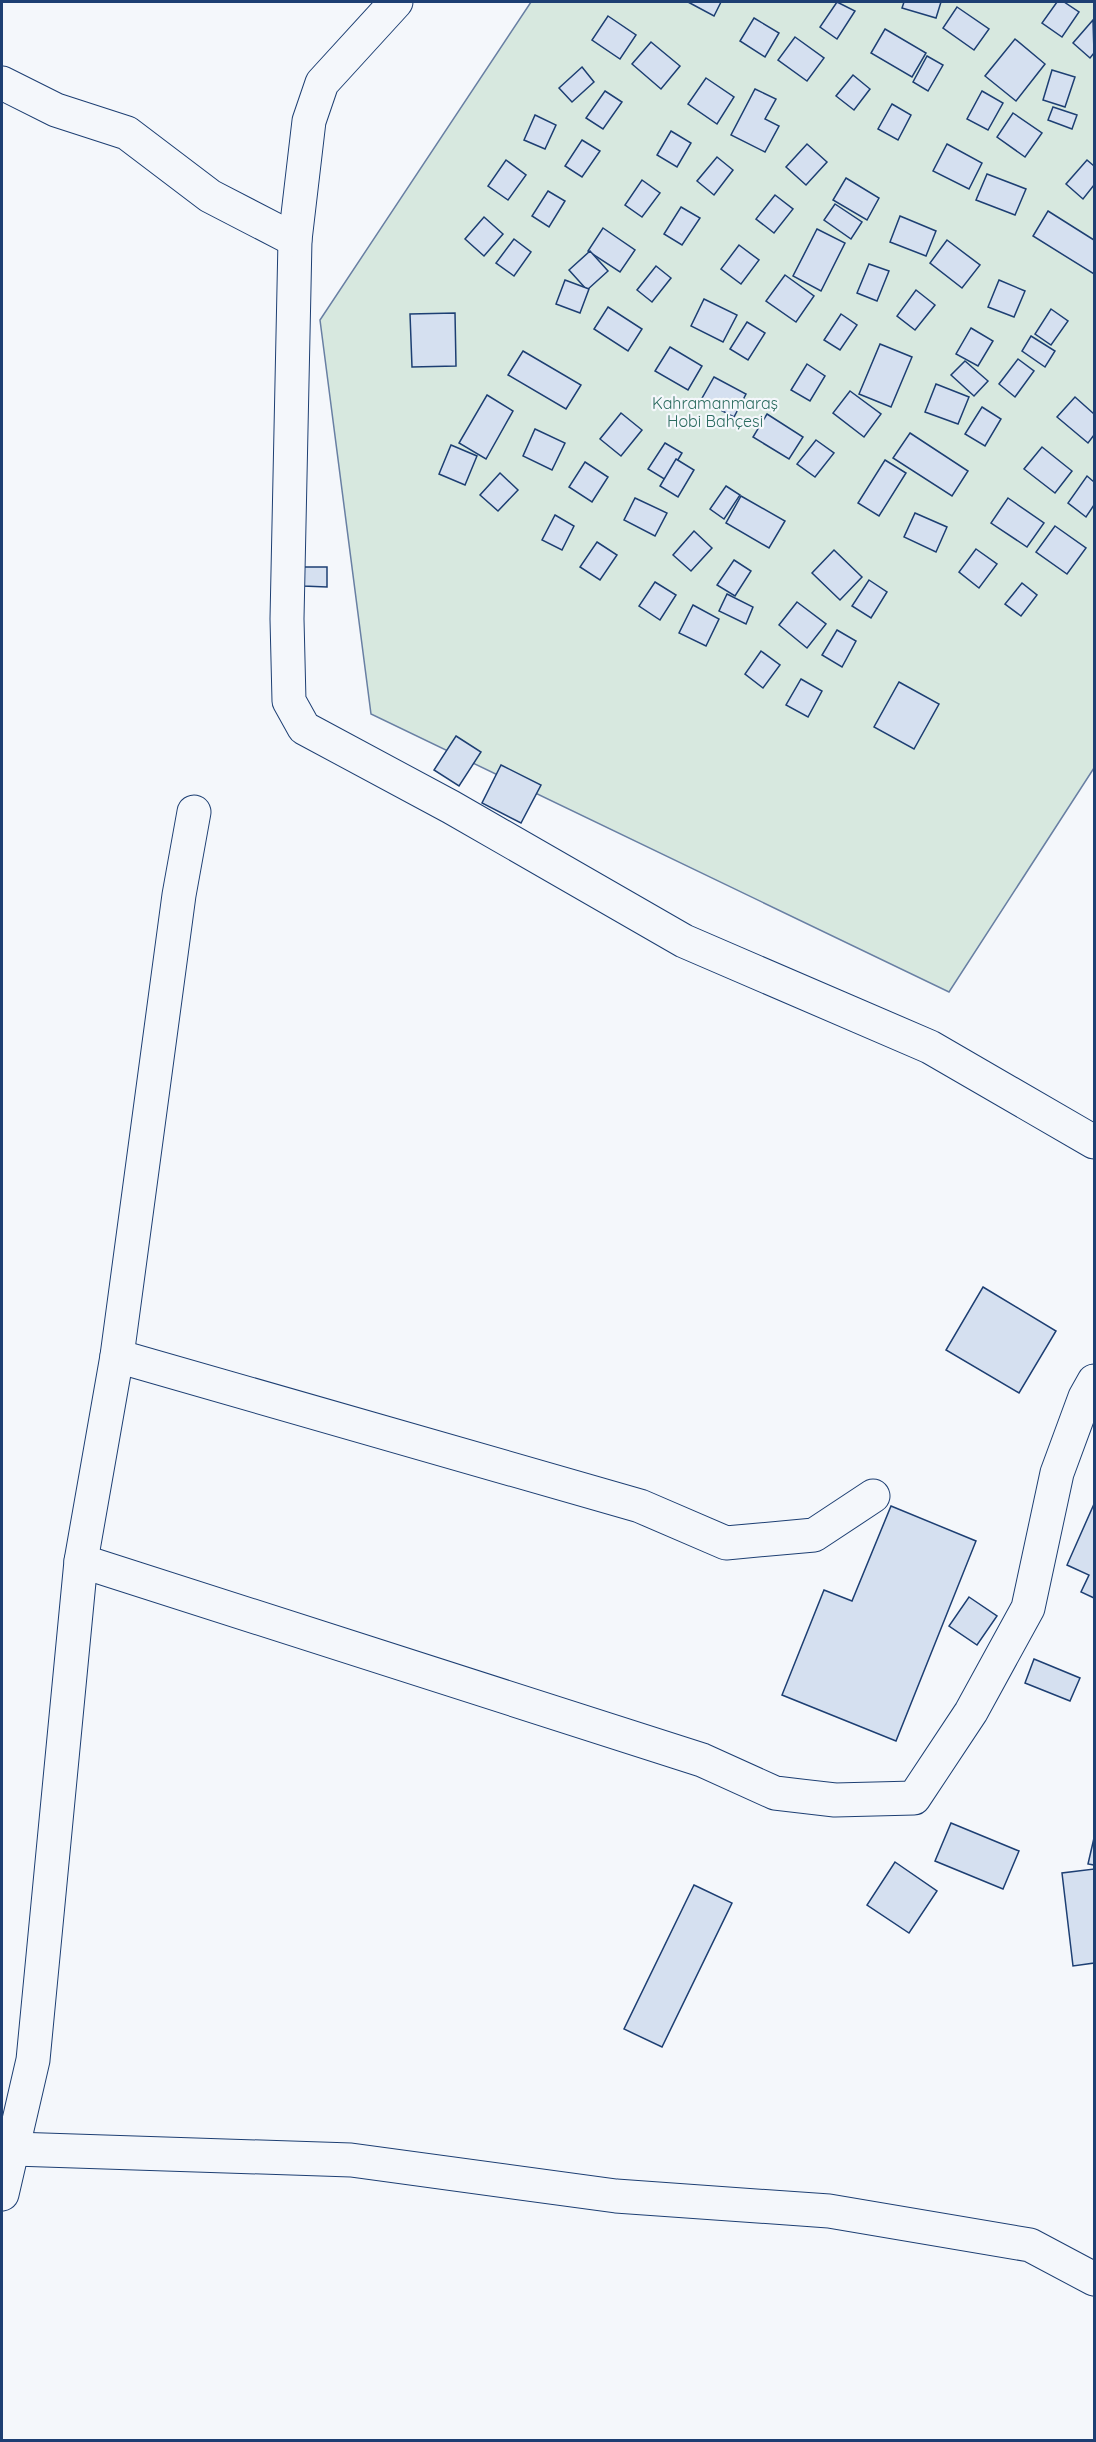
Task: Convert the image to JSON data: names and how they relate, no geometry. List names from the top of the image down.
{
  "parks": ["Kahramanmaraş Hobi Bahçesi"]
}
